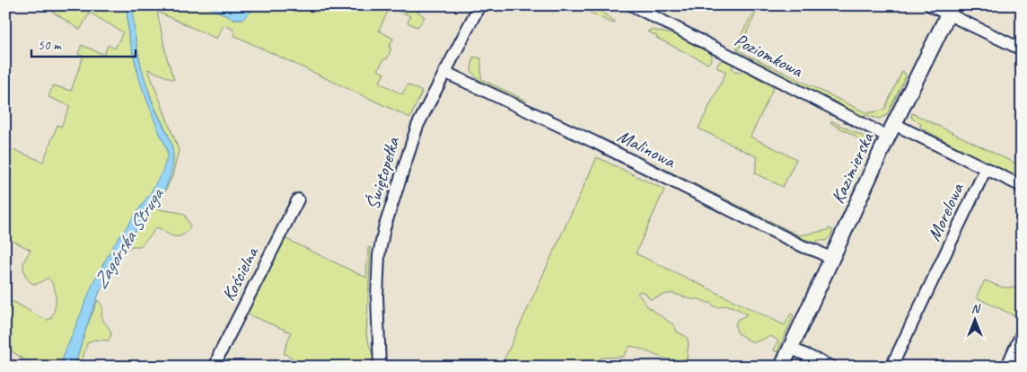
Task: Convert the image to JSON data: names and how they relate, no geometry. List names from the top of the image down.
{
  "streets": {
    "street": [
      "Poziomkowa",
      "Malinowa",
      "Kazimierska",
      "Świętopełka",
      "Morelowa",
      "Kościelna"
    ]
  },
  "crossings": [
    ["Poziomkowa", "Kazimierska"],
    ["Poziomkowa", "Morelowa"],
    ["Malinowa", "Kazimierska"],
    ["Malinowa", "Świętopełka"],
    ["Kazimierska", "Morelowa"]
  ],
  "water": ["Zagórska Struga"],
  "scale_bar": "50 m",
  "north": "top"
}
